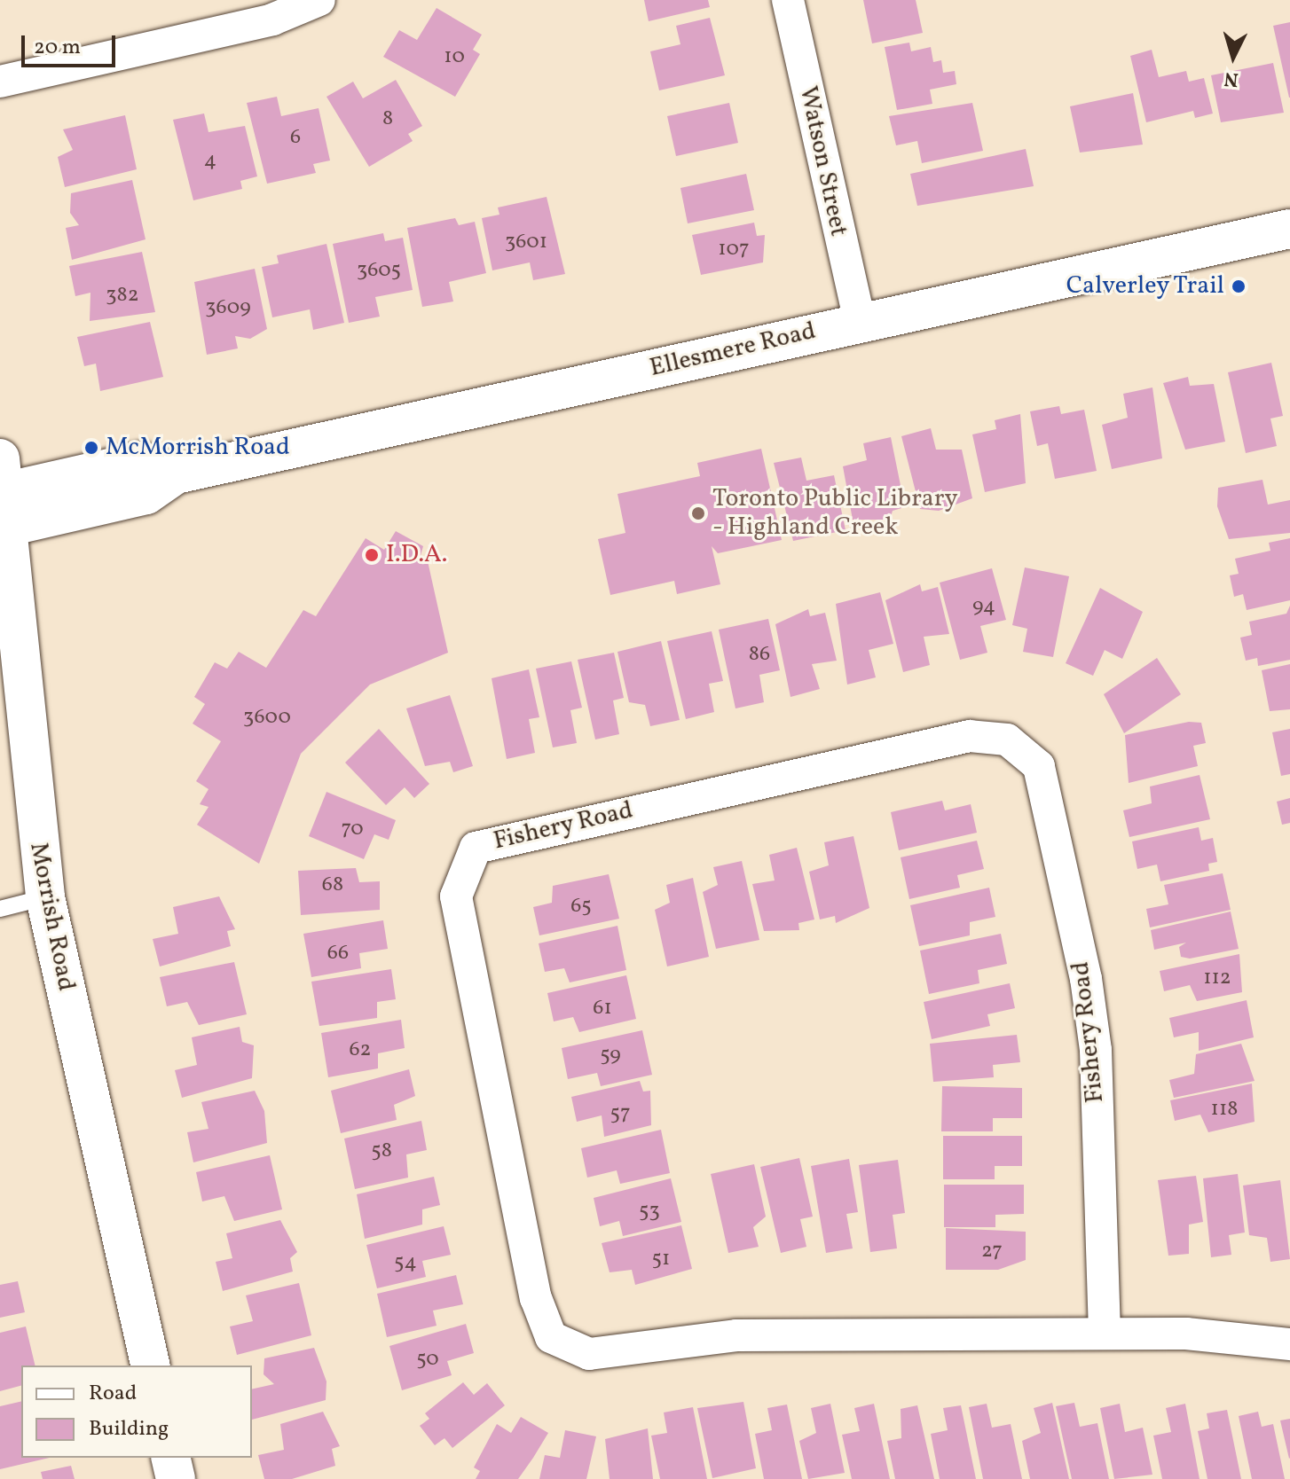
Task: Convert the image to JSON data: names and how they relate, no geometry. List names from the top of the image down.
{
  "streets": {
    "main road": ["Ellesmere Road", "Morrish Road"],
    "street": ["Watson Street", "Fishery Road"]
  },
  "crossings": [
    ["Watson Street", "Ellesmere Road"],
    ["Ellesmere Road", "Morrish Road"]
  ],
  "places": [
    "Calverley Trail",
    "McMorrish Road",
    "Toronto Public Library - Highland Creek",
    "I.D.A."
  ],
  "house_numbers": [
    "10",
    "8",
    "6",
    "4",
    "3601",
    "107",
    "3605",
    "382",
    "3609",
    "94",
    "86",
    "3600",
    "70",
    "68",
    "65",
    "66",
    "112",
    "61",
    "62",
    "59",
    "118",
    "57",
    "58",
    "53",
    "27",
    "51",
    "54",
    "50"
  ],
  "legend": ["Road", "Building"],
  "scale_bar": "20 m",
  "north": "bottom"
}
